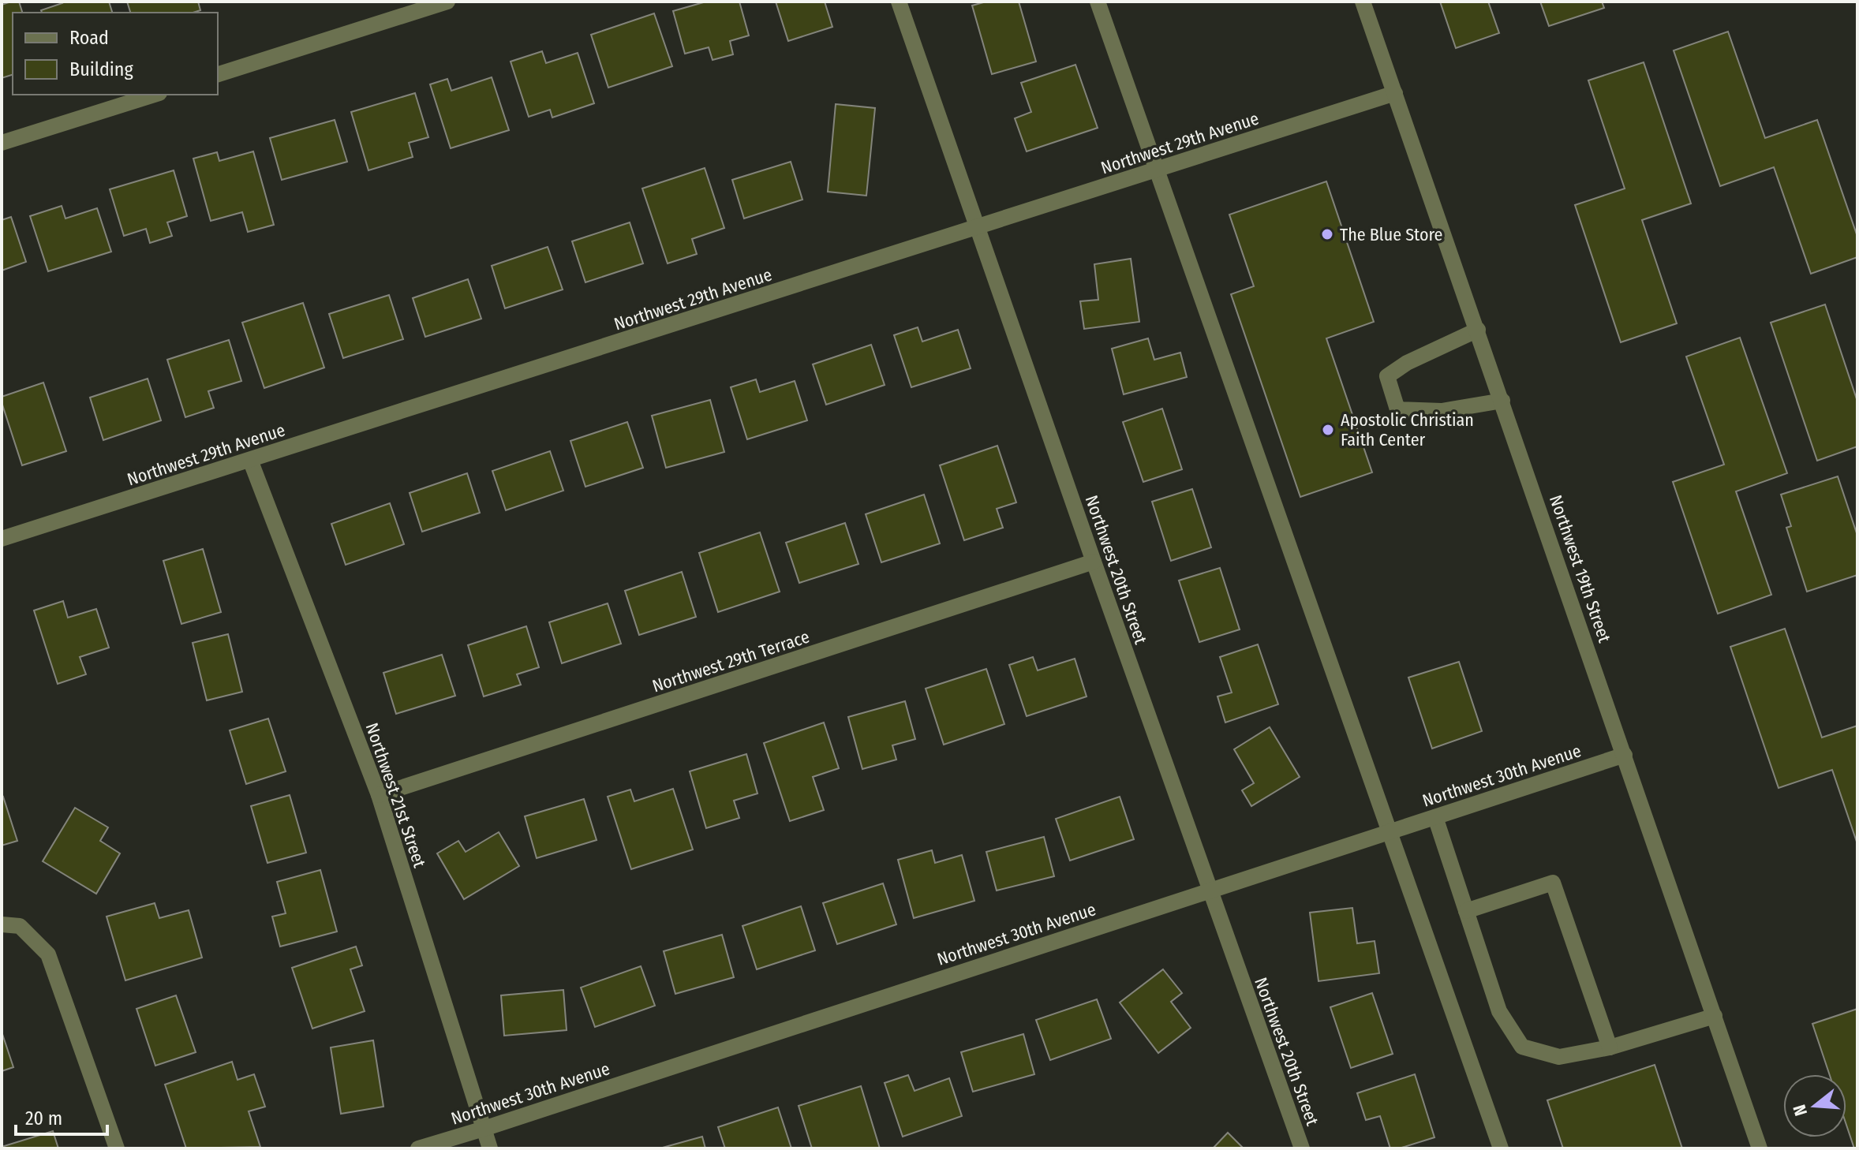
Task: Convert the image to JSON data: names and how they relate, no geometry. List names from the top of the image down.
{
  "streets": {
    "street": [
      "Northwest 29th Avenue",
      "Northwest 19th Street",
      "Northwest 20th Street",
      "Northwest 29th Terrace",
      "Northwest 30th Avenue",
      "Northwest 21st Street"
    ]
  },
  "crossings": [
    ["Northwest 29th Avenue", "Northwest 19th Street"],
    ["Northwest 29th Avenue", "Northwest 20th Street"],
    ["Northwest 29th Avenue", "Northwest 21st Street"],
    ["Northwest 19th Street", "Northwest 30th Avenue"],
    ["Northwest 20th Street", "Northwest 29th Terrace"],
    ["Northwest 20th Street", "Northwest 30th Avenue"],
    ["Northwest 29th Terrace", "Northwest 21st Street"],
    ["Northwest 30th Avenue", "Northwest 21st Street"]
  ],
  "places": ["The Blue Store", "Apostolic Christian Faith Center"],
  "legend": ["Road", "Building"],
  "scale_bar": "20 m",
  "north": "left"
}
